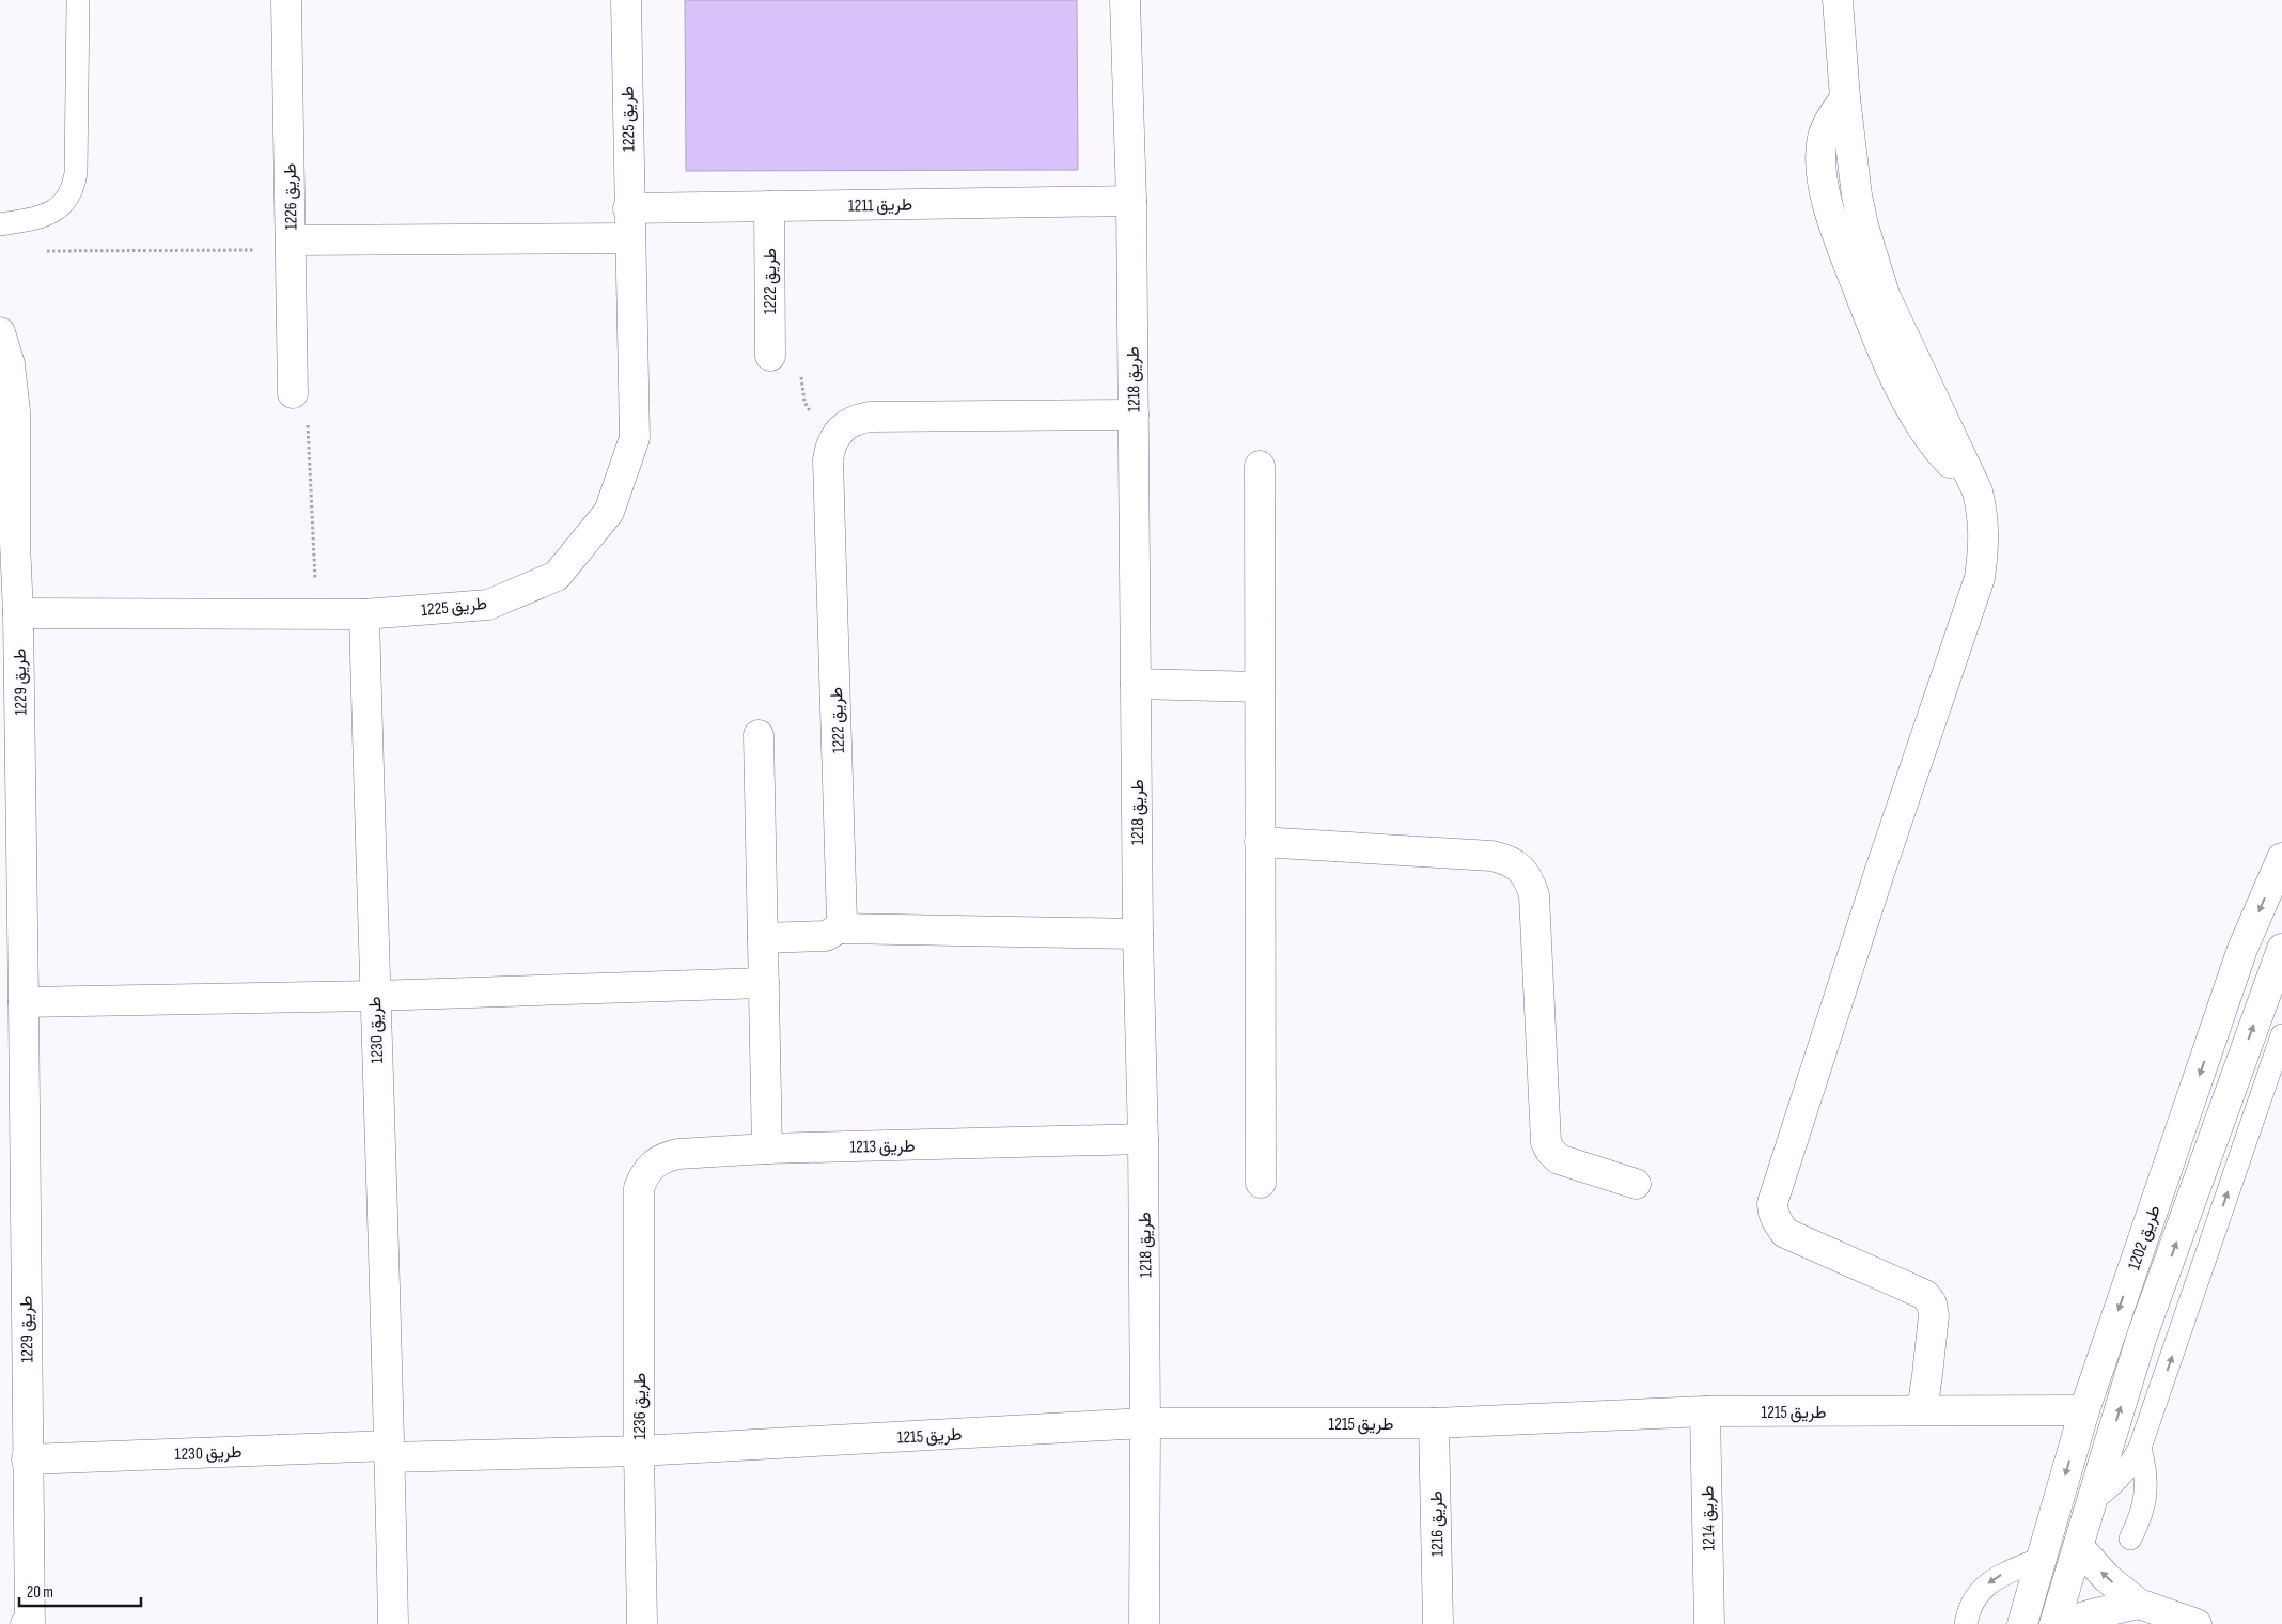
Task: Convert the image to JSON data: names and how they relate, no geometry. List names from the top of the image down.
{
  "streets": {
    "street": [
      "طريق 1225",
      "طريق 1226",
      "طريق 1211",
      "طريق 1222",
      "طريق 1218",
      "طريق 1229",
      "طريق 1230",
      "طريق 1213",
      "طريق 1202",
      "طريق 1236",
      "طريق 1215",
      "طريق 1214",
      "طريق 1216"
    ]
  },
  "crossings": [
    ["طريق 1225", "طريق 1211"],
    ["طريق 1225", "طريق 1229"],
    ["طريق 1225", "طريق 1230"],
    ["طريق 1211", "طريق 1222"],
    ["طريق 1211", "طريق 1218"],
    ["طريق 1218", "طريق 1213"],
    ["طريق 1218", "طريق 1215"],
    ["طريق 1229", "طريق 1230"],
    ["طريق 1230", "طريق 1215"],
    ["طريق 1213", "طريق 1236"],
    ["طريق 1202", "طريق 1215"],
    ["طريق 1236", "طريق 1215"],
    ["طريق 1215", "طريق 1214"],
    ["طريق 1215", "طريق 1216"]
  ],
  "scale_bar": "20 m"
}
